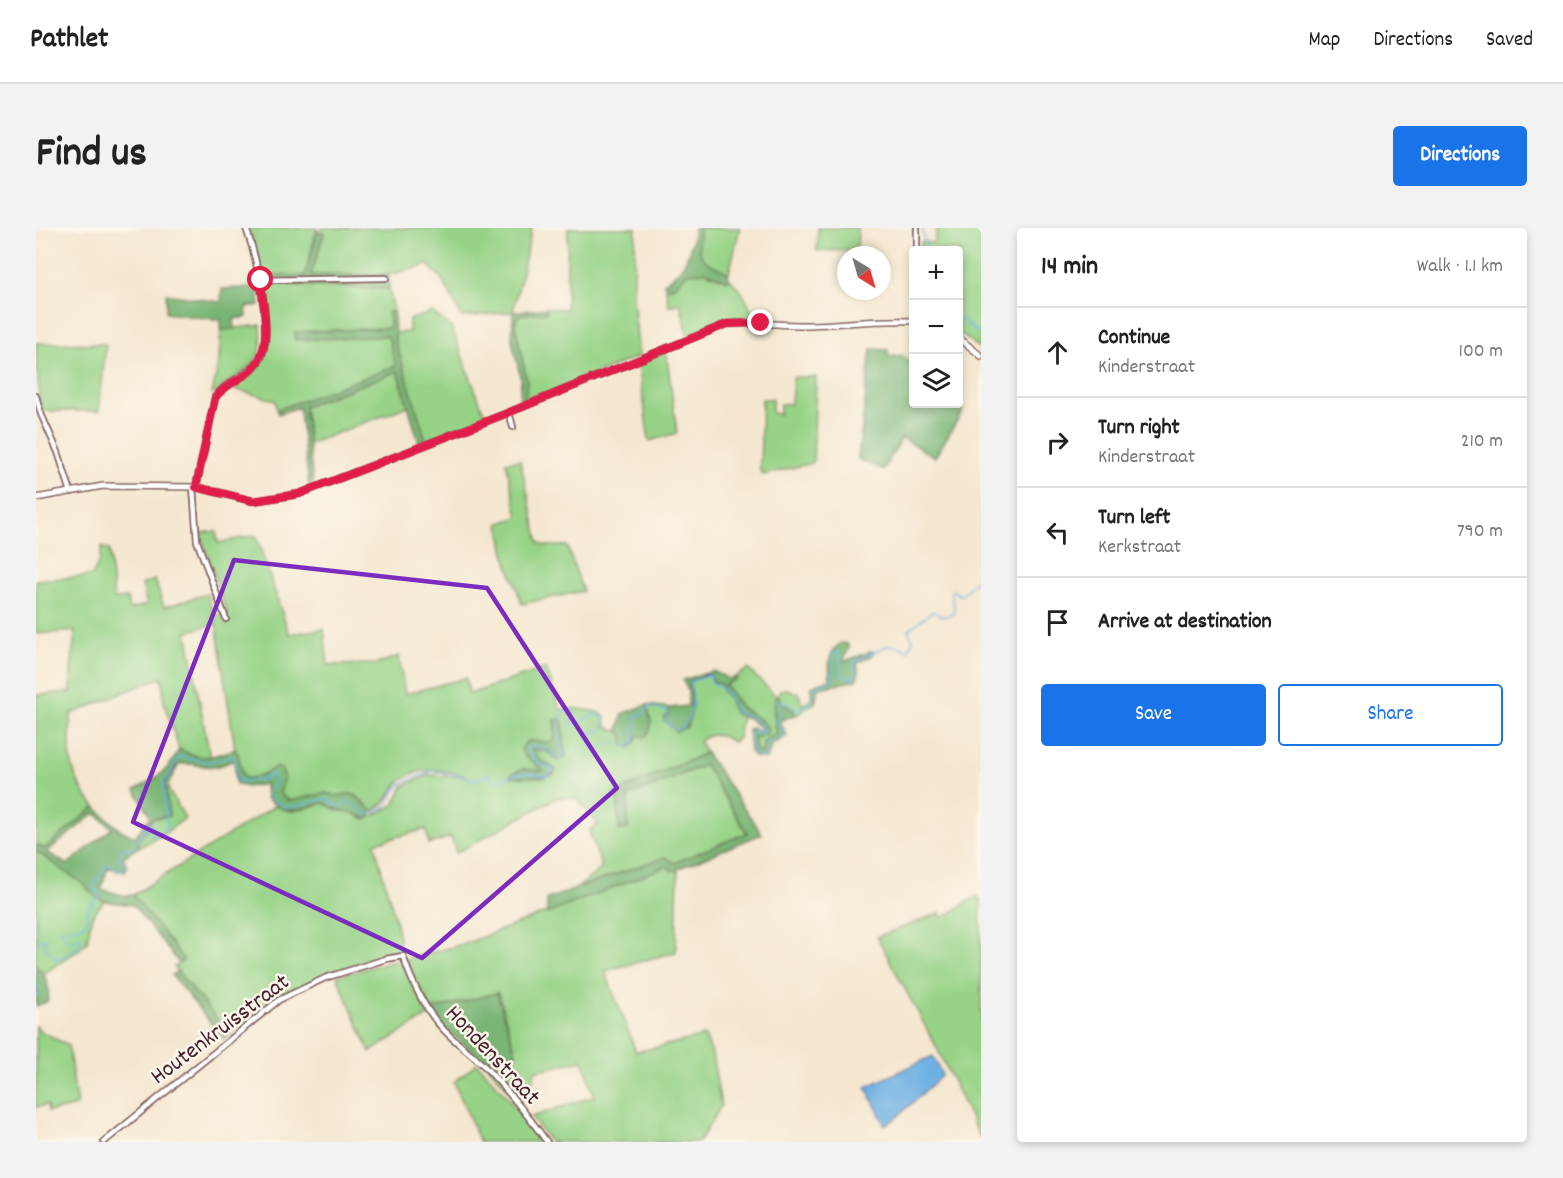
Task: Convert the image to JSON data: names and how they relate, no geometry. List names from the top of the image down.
{
  "streets": {
    "street": ["Houtenkruisstraat", "Hondenstraat"]
  },
  "crossings": [
    ["Houtenkruisstraat", "Hondenstraat"]
  ],
  "north": "bottom right",
  "page": {
    "header": "Pathlet",
    "nav": ["Map", "Directions", "Saved"],
    "title": "Find us",
    "buttons": [
      "Directions",
      ["Save", "Share"]
    ],
    "heading": ["14 min", "Walk · 1.1 km"],
    "map_buttons": ["+", "−"],
    "list": [
      ["Continue", "Kinderstraat", "100 m"],
      ["Turn right", "Kinderstraat", "210 m"],
      ["Turn left", "Kerkstraat", "790 m"],
      "Arrive at destination"
    ]
  }
}
